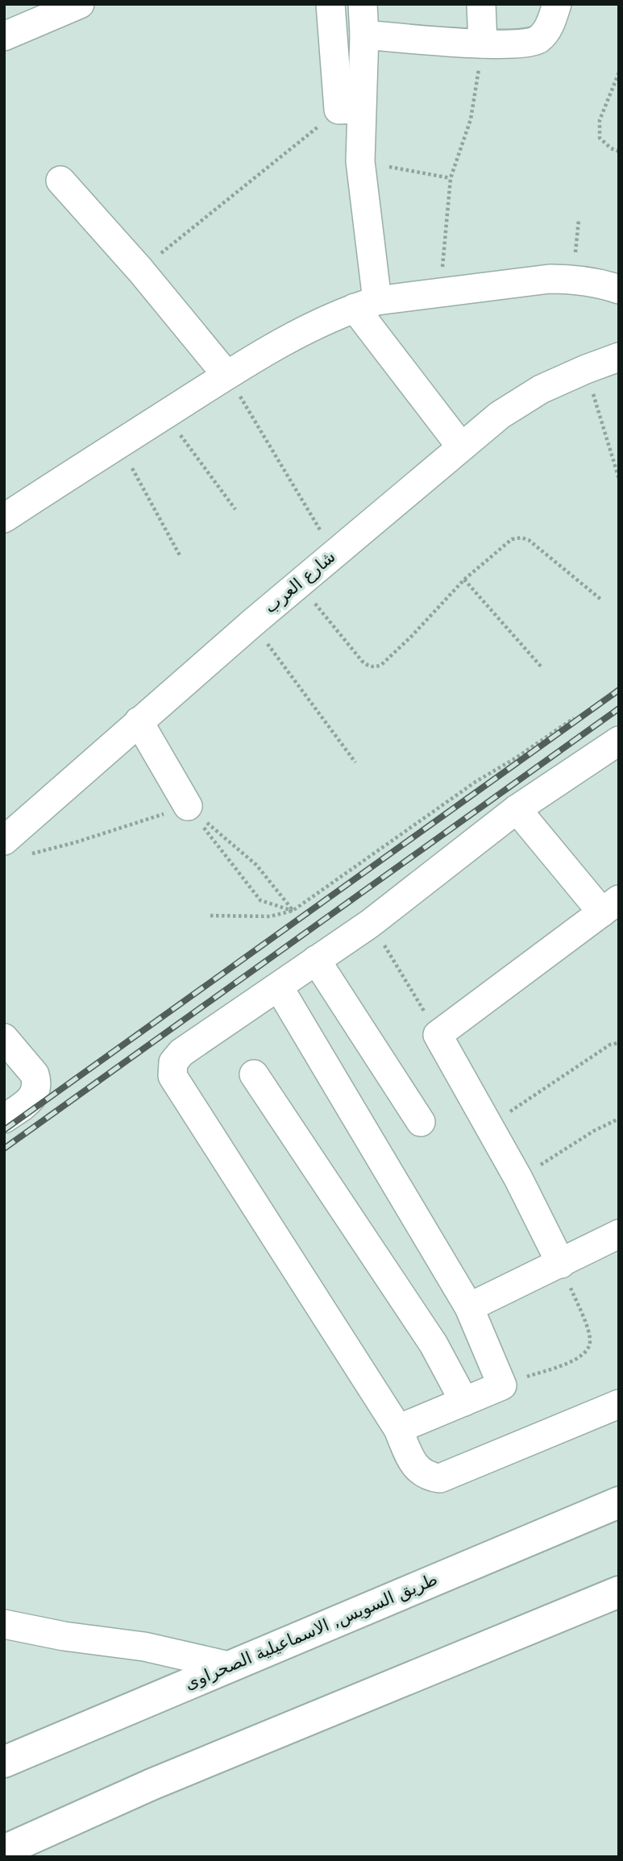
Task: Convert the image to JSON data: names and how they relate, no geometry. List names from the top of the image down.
{
  "streets": {
    "main road": ["طريق السويس, الاسماعيلية الصحراوى"],
    "street": ["شارع العرب"]
  }
}
